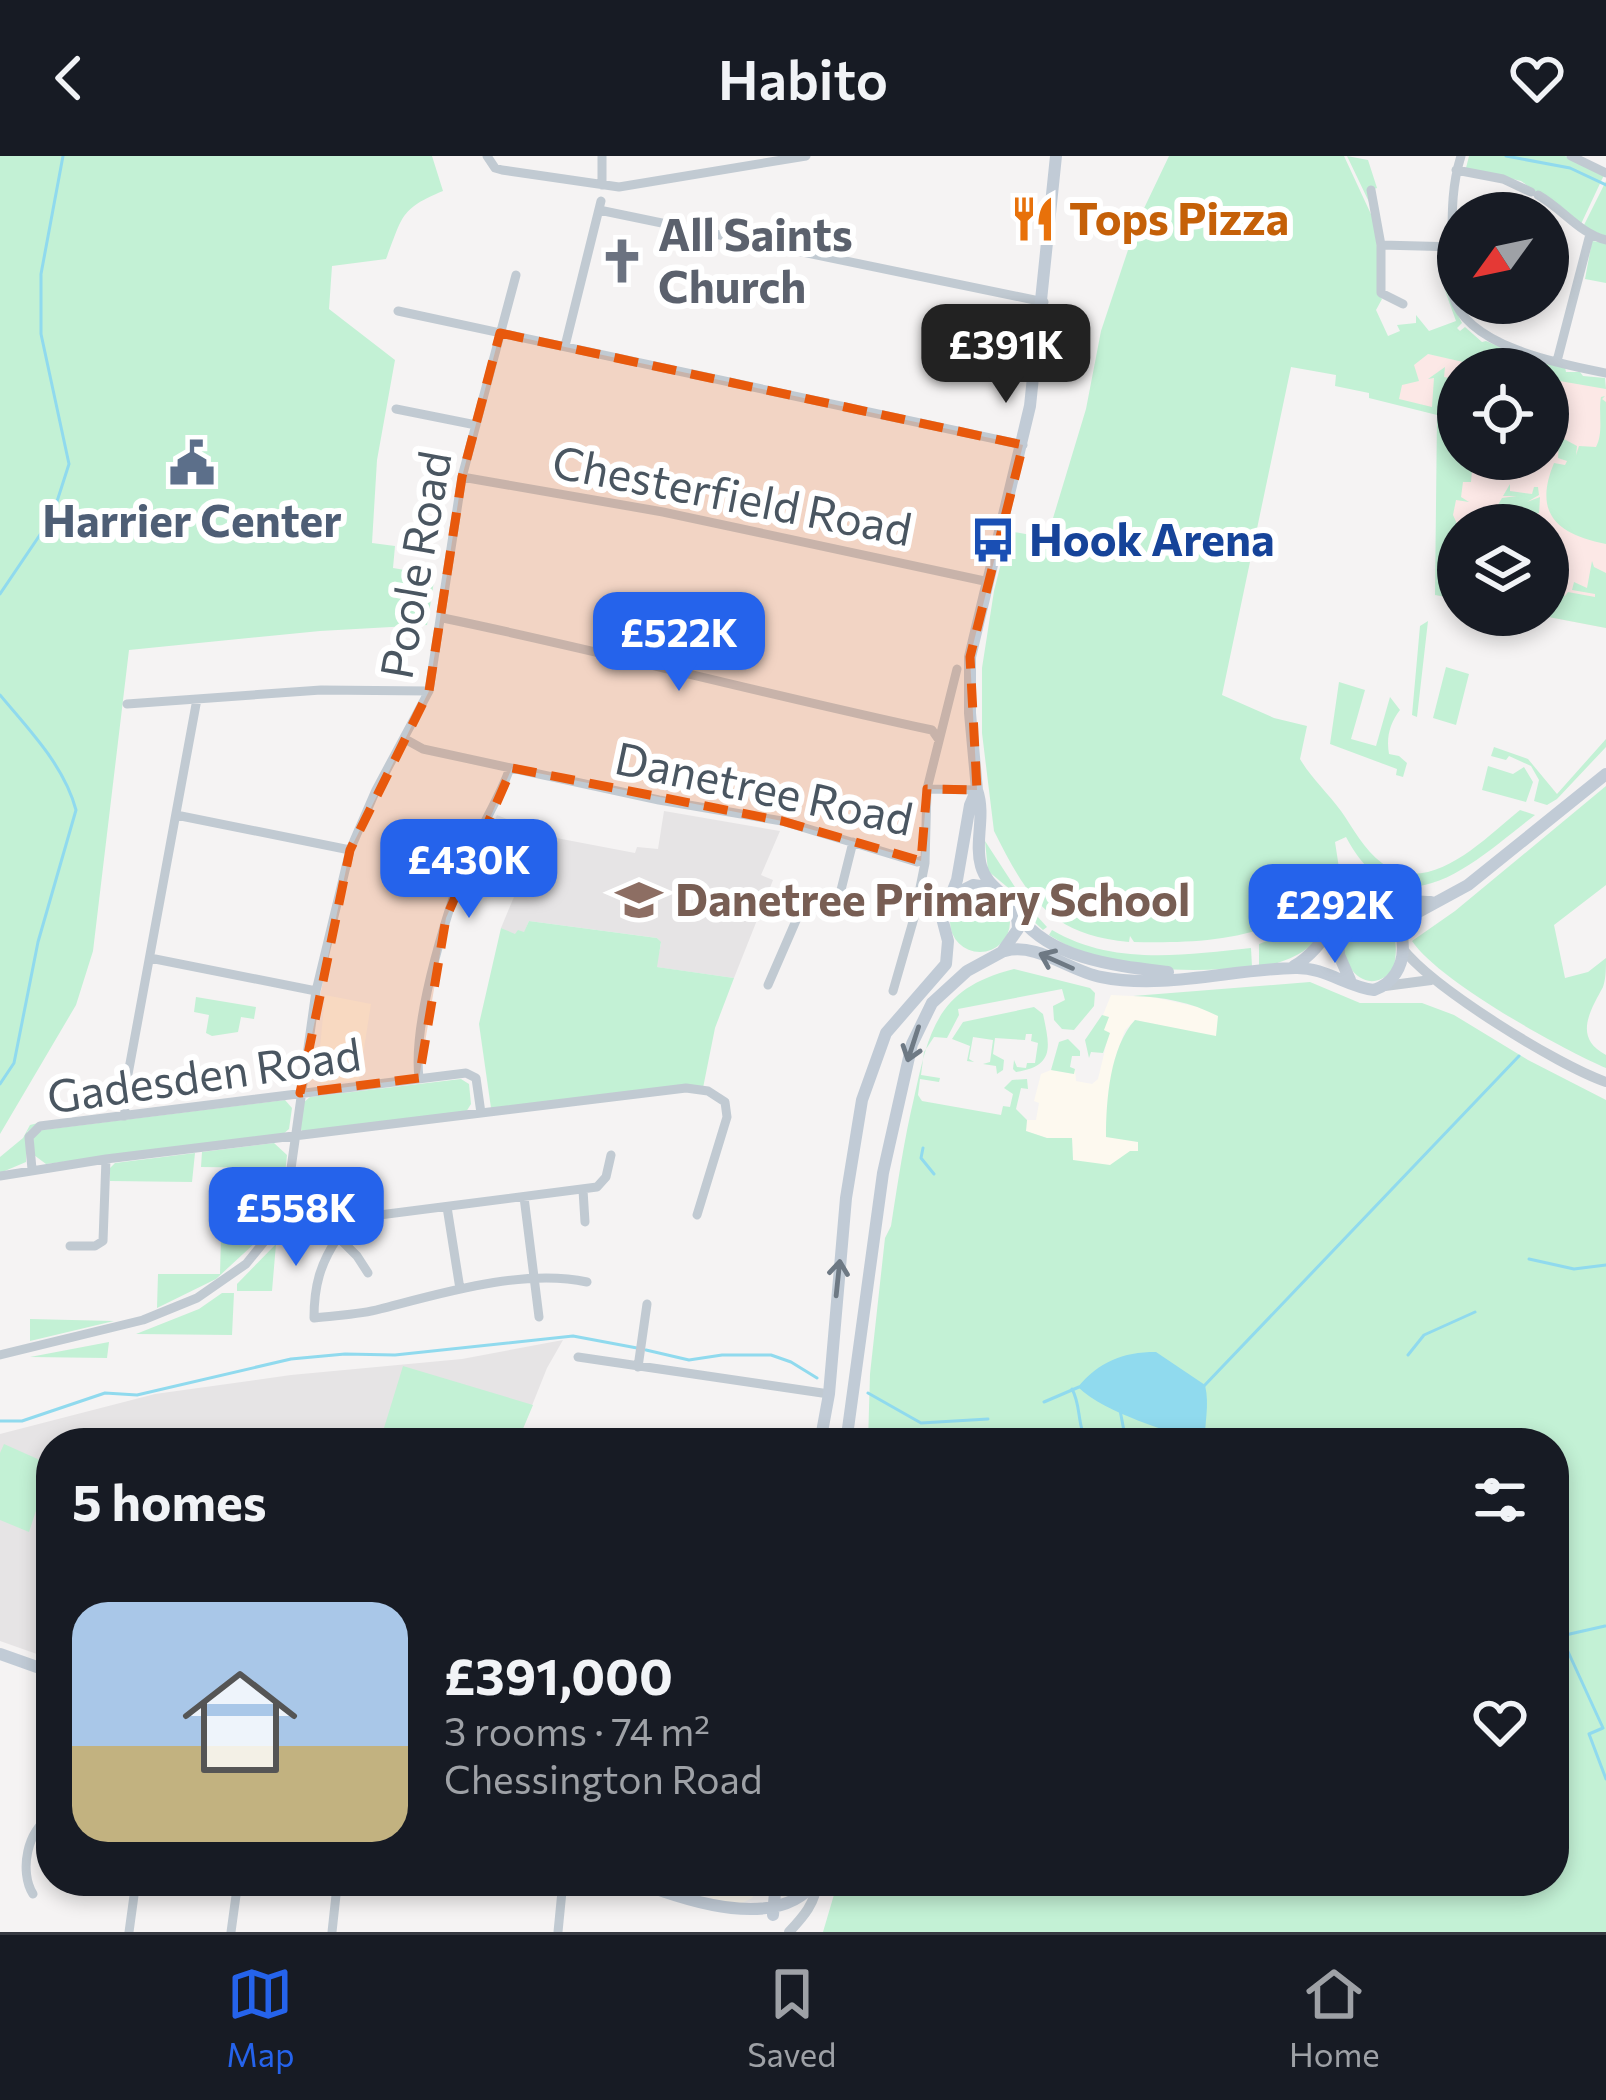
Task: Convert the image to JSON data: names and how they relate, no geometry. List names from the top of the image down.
{
  "streets": {
    "street": [
      "Chesterfield Road",
      "Poole Road",
      "Danetree Road",
      "Gadesden Road"
    ]
  },
  "crossings": [
    ["Chesterfield Road", "Poole Road"],
    ["Poole Road", "Danetree Road"],
    ["Poole Road", "Gadesden Road"]
  ],
  "places": {
    "restaurant": ["Tops Pizza"],
    "church": ["All Saints Church"],
    "public building": ["Harrier Center"],
    "bus stop": ["Hook Arena"],
    "school or university": ["Danetree Primary School"]
  },
  "north": "bottom left",
  "page": {
    "header": "Habito",
    "price": [
      "£391K",
      "£522K",
      "£430K",
      "£292K",
      "£558K"
    ],
    "heading": "5 homes",
    "list": [
      {
        "name": "£391,000",
        "note": "3 rooms · 74 m² · Chessington Road"
      }
    ],
    "tabs": ["Map", "Saved", "Home"]
  }
}
